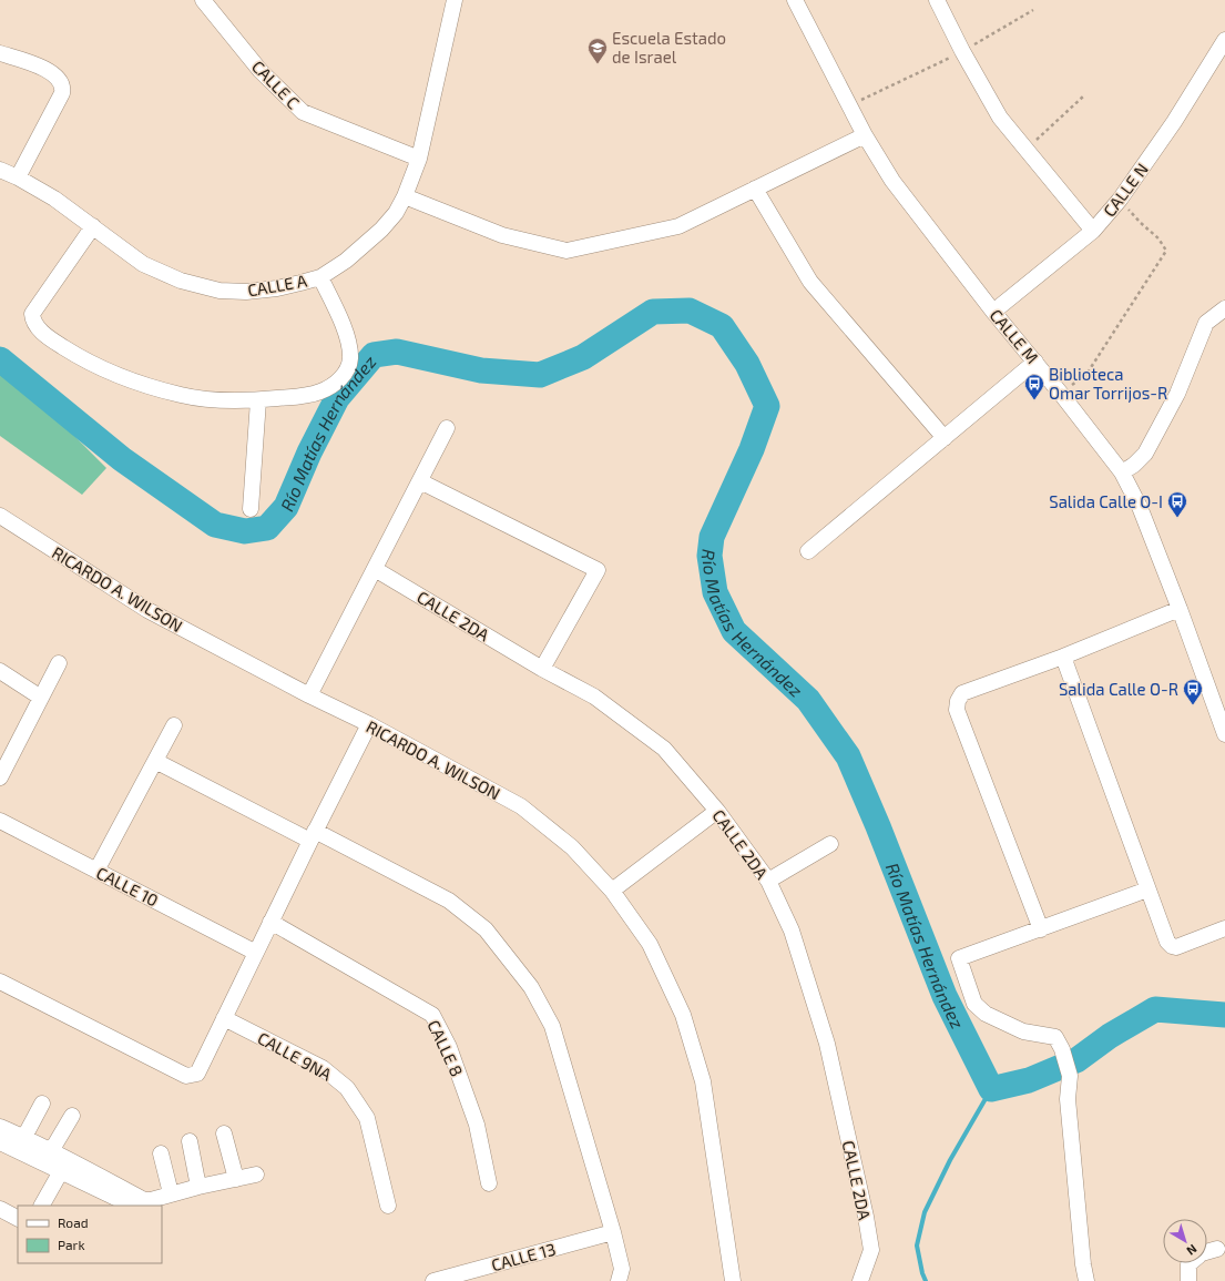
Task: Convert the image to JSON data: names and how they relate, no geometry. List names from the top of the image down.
{
  "streets": {
    "street": [
      "CALLE C",
      "CALLE N",
      "CALLE A",
      "CALLE M",
      "RICARDO A. WILSON",
      "CALLE 2DA",
      "CALLE 10",
      "CALLE 8",
      "CALLE 9NA",
      "CALLE 13"
    ]
  },
  "crossings": [
    ["CALLE C", "CALLE A"],
    ["CALLE N", "CALLE M"]
  ],
  "water": ["Río Matías Hernández"],
  "places": {
    "school or university": ["Escuela Estado de Israel"],
    "bus stop": ["Biblioteca Omar Torrijos-R", "Salida Calle O-I", "Salida Calle O-R"]
  },
  "legend": ["Road", "Park"],
  "north": "bottom right"
}
